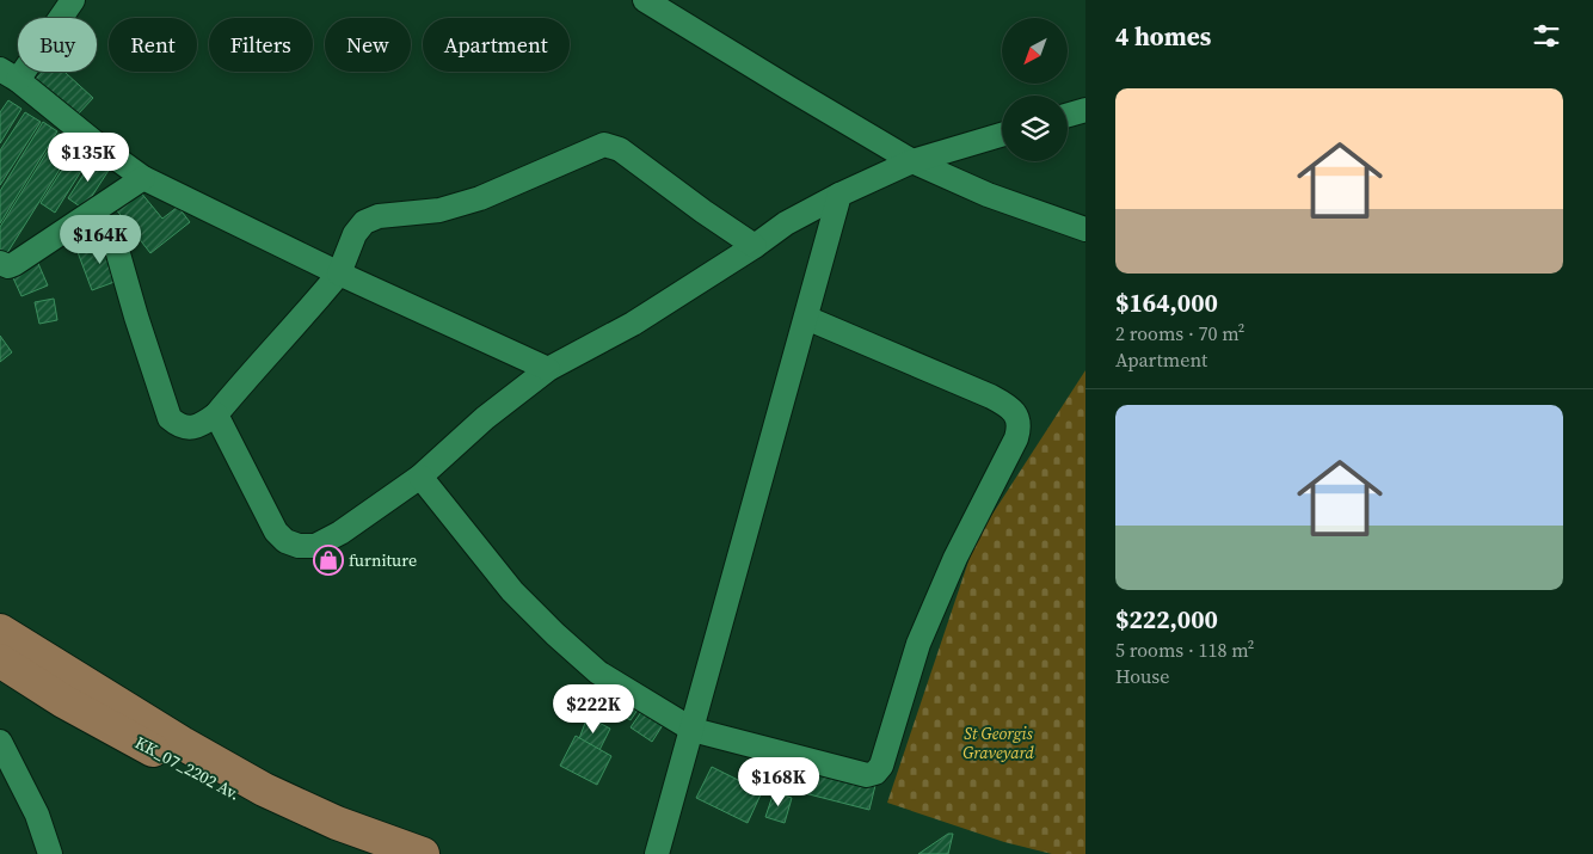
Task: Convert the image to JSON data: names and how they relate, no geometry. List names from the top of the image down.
{
  "streets": {
    "main road": ["KK_07_2202 Av."]
  },
  "parks": ["St Georgis Graveyard"],
  "places": {
    "shop": ["furniture"]
  },
  "north": "bottom left",
  "page": {
    "heading": "4 homes",
    "chip": [
      "Buy",
      "Rent",
      "Filters",
      "New",
      "Apartment"
    ],
    "list": [
      {
        "name": "$164,000",
        "note": "2 rooms · 70 m² · Apartment"
      },
      {
        "name": "$222,000",
        "note": "5 rooms · 118 m² · House"
      }
    ],
    "price": [
      "$135K",
      "$164K",
      "$222K",
      "$168K"
    ]
  }
}
